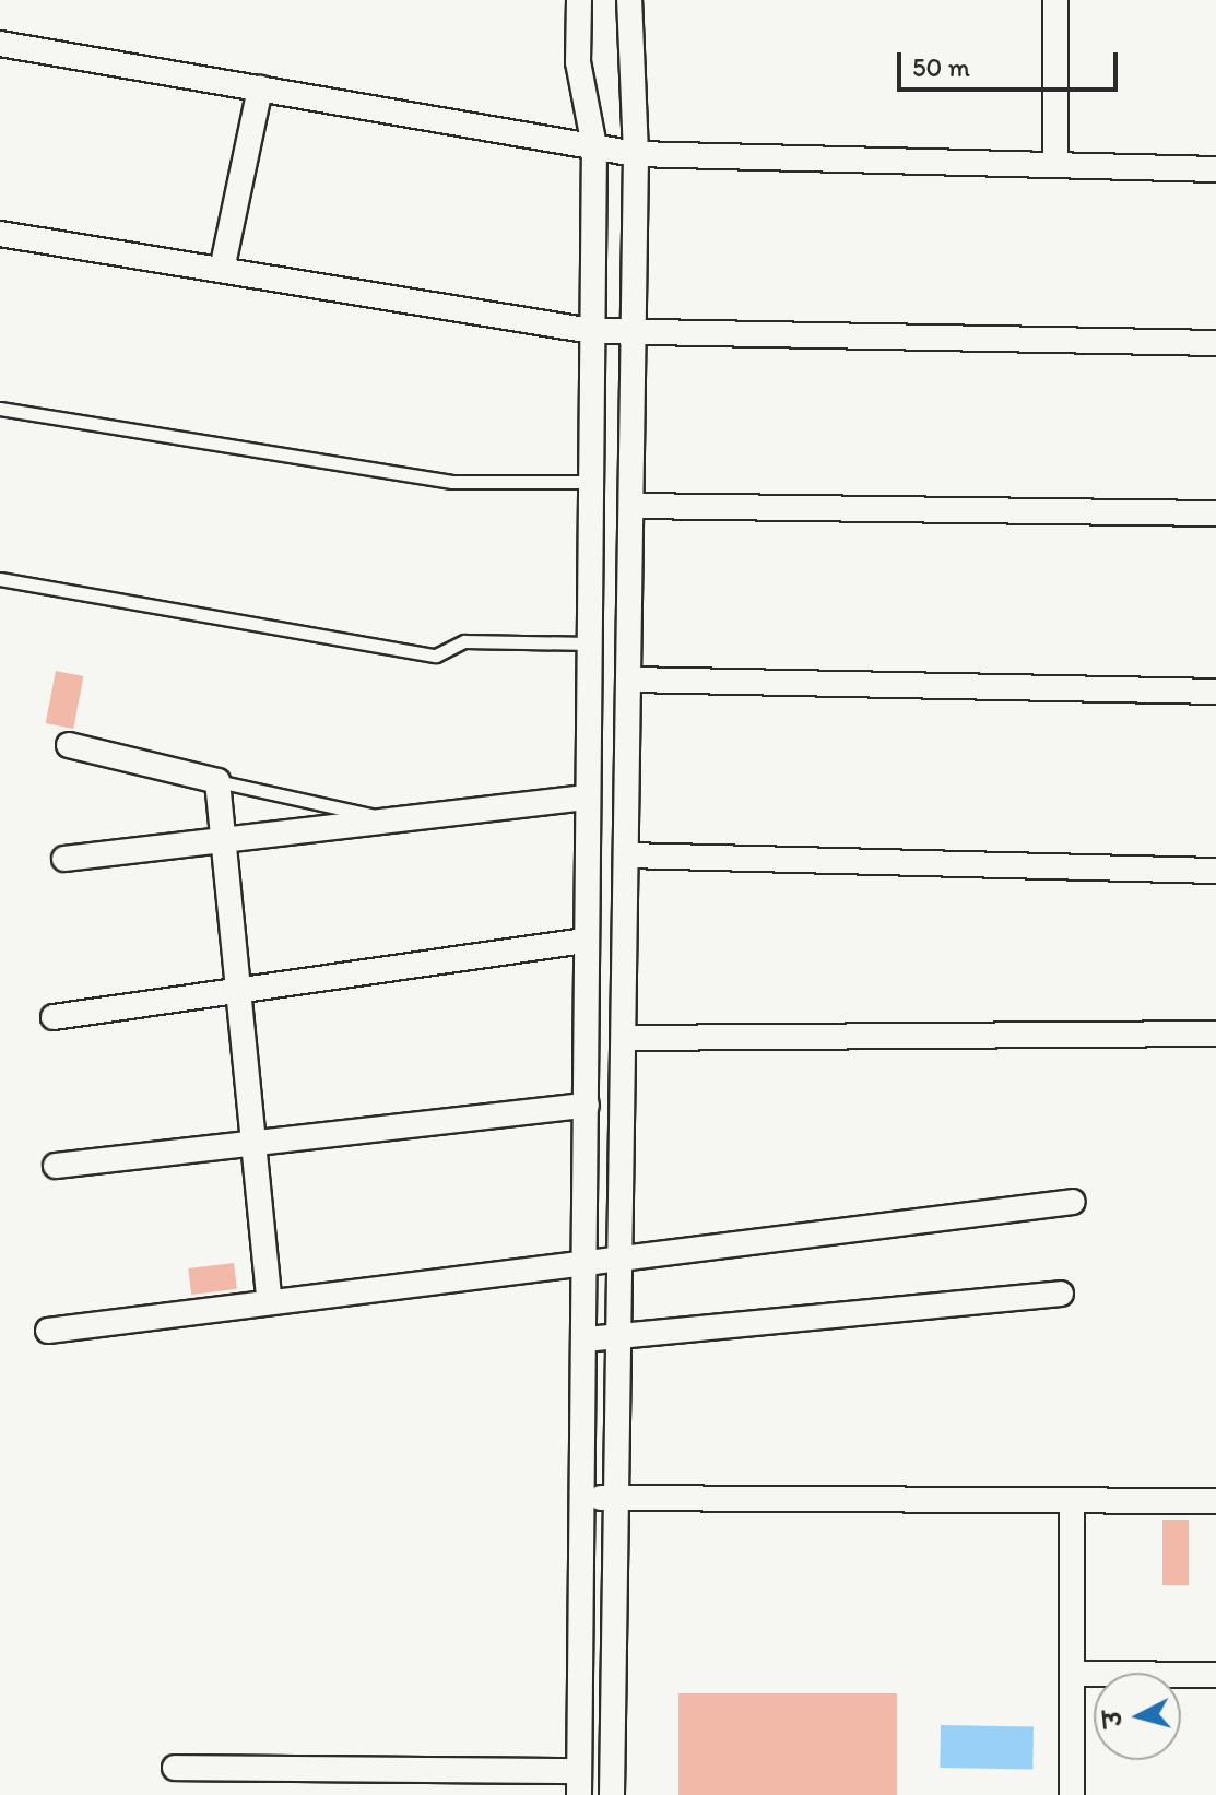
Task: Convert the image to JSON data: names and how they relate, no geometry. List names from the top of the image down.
{
  "scale_bar": "50 m",
  "north": "left"
}
